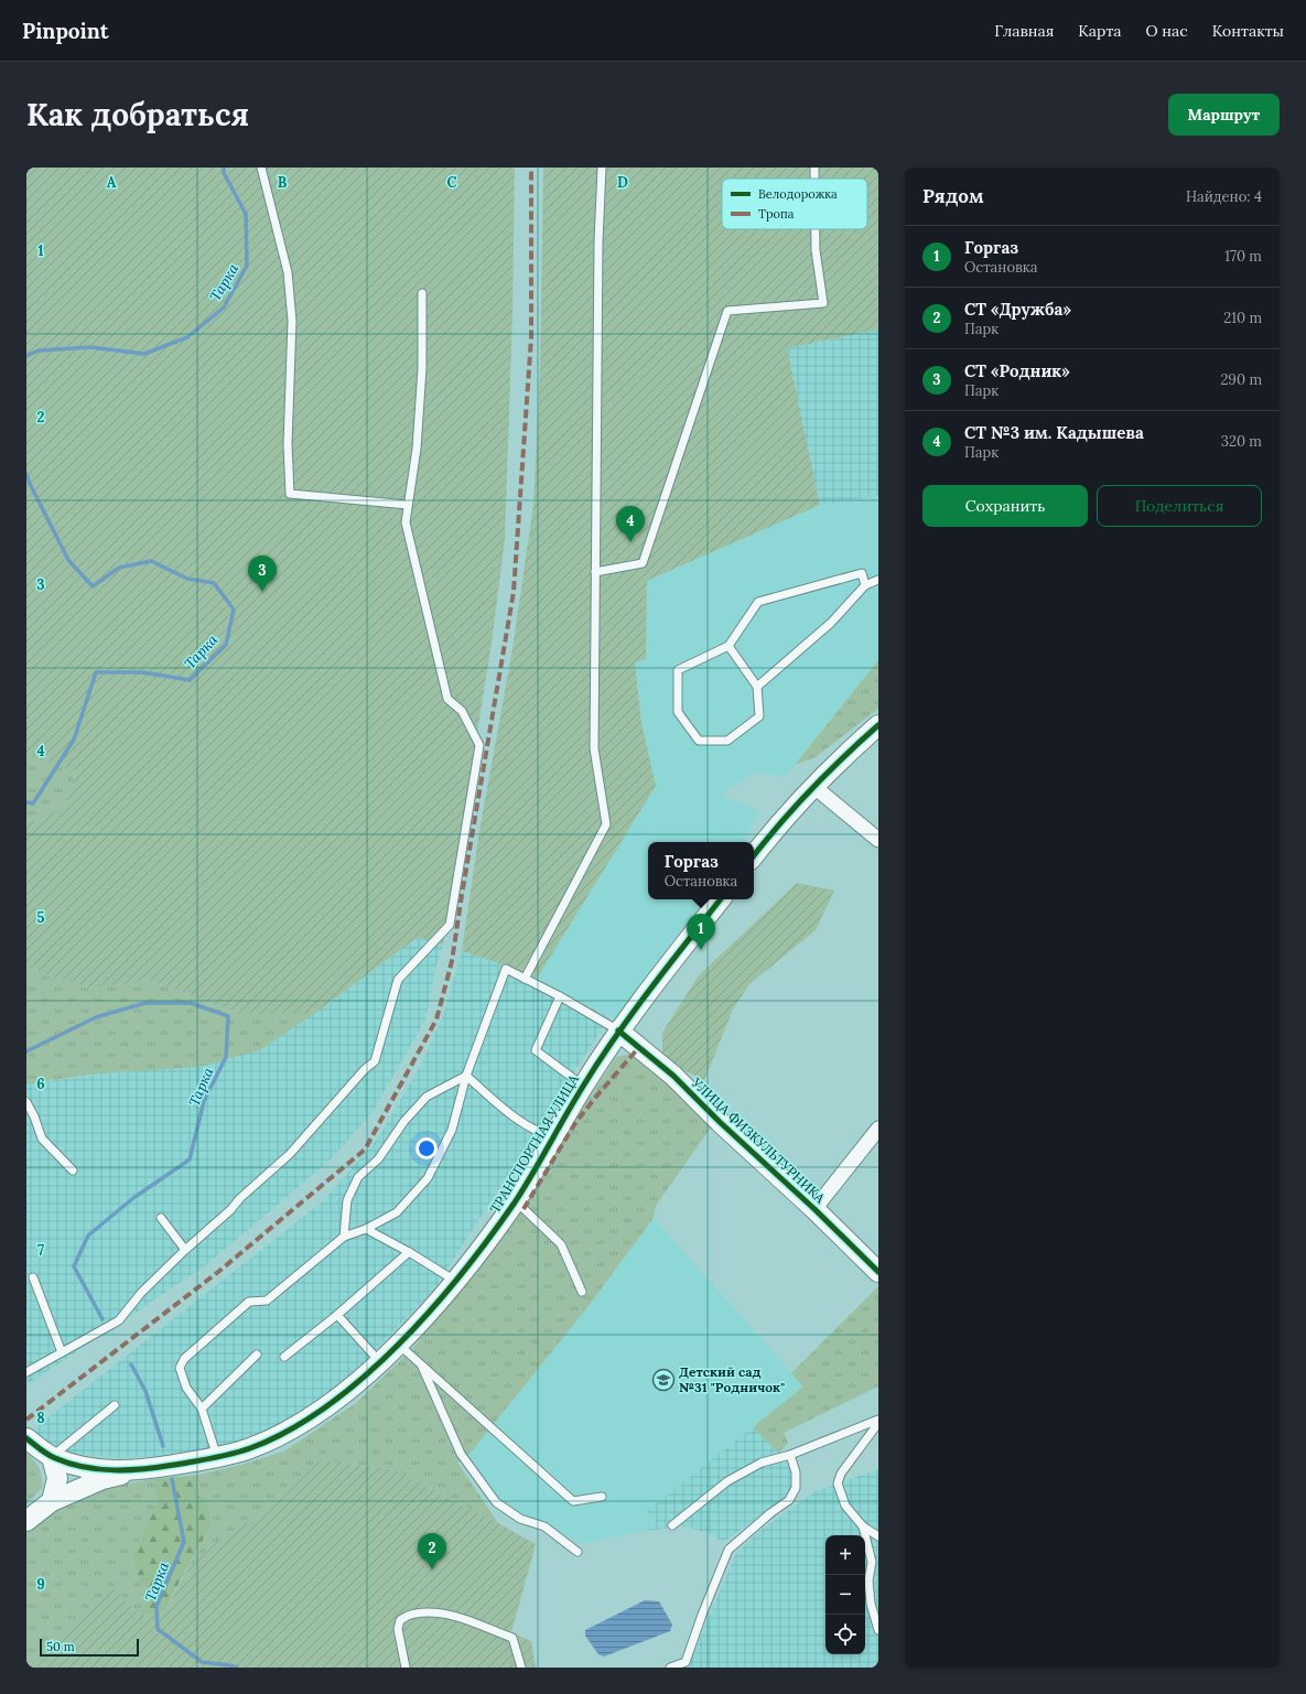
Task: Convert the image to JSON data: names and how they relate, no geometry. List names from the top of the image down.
{
  "streets": {
    "street": ["УЛИЦА ФИЗКУЛЬТУРНИКА", "ТРАНСПОРТНАЯ УЛИЦА"]
  },
  "crossings": [
    ["УЛИЦА ФИЗКУЛЬТУРНИКА", "ТРАНСПОРТНАЯ УЛИЦА"]
  ],
  "water": ["Тарка"],
  "places": {
    "school or university": ["Детский сад №31 \"Родничок\""]
  },
  "legend": ["Велодорожка", "Тропа"],
  "scale_bar": "50 m",
  "page": {
    "header": "Pinpoint",
    "nav": [
      "Главная",
      "Карта",
      "О нас",
      "Контакты"
    ],
    "buttons": [
      "Маршрут",
      ["Сохранить", "Поделиться"]
    ],
    "title": "Как добраться",
    "heading": ["Рядом", "Найдено: 4"],
    "list": [
      {
        "mark": "1",
        "name": "Горгаз",
        "note": "Остановка",
        "value": "170 m"
      },
      {
        "mark": "2",
        "name": "СТ «Дружба»",
        "note": "Парк",
        "value": "210 m"
      },
      {
        "mark": "3",
        "name": "СТ «Родник»",
        "note": "Парк",
        "value": "290 m"
      },
      {
        "mark": "4",
        "name": "СТ №3 им. Кадышева",
        "note": "Парк",
        "value": "320 m"
      }
    ],
    "pins": [
      "4",
      "3",
      "1",
      "2"
    ],
    "popup": ["Горгаз", "Остановка"],
    "map_buttons": ["+", "−"],
    "scale": "50 m"
  },
  "grid": {
    "columns": [
      "A",
      "B",
      "C",
      "D"
    ],
    "rows": [
      "1",
      "2",
      "3",
      "4",
      "5",
      "6",
      "7",
      "8",
      "9"
    ]
  }
}
